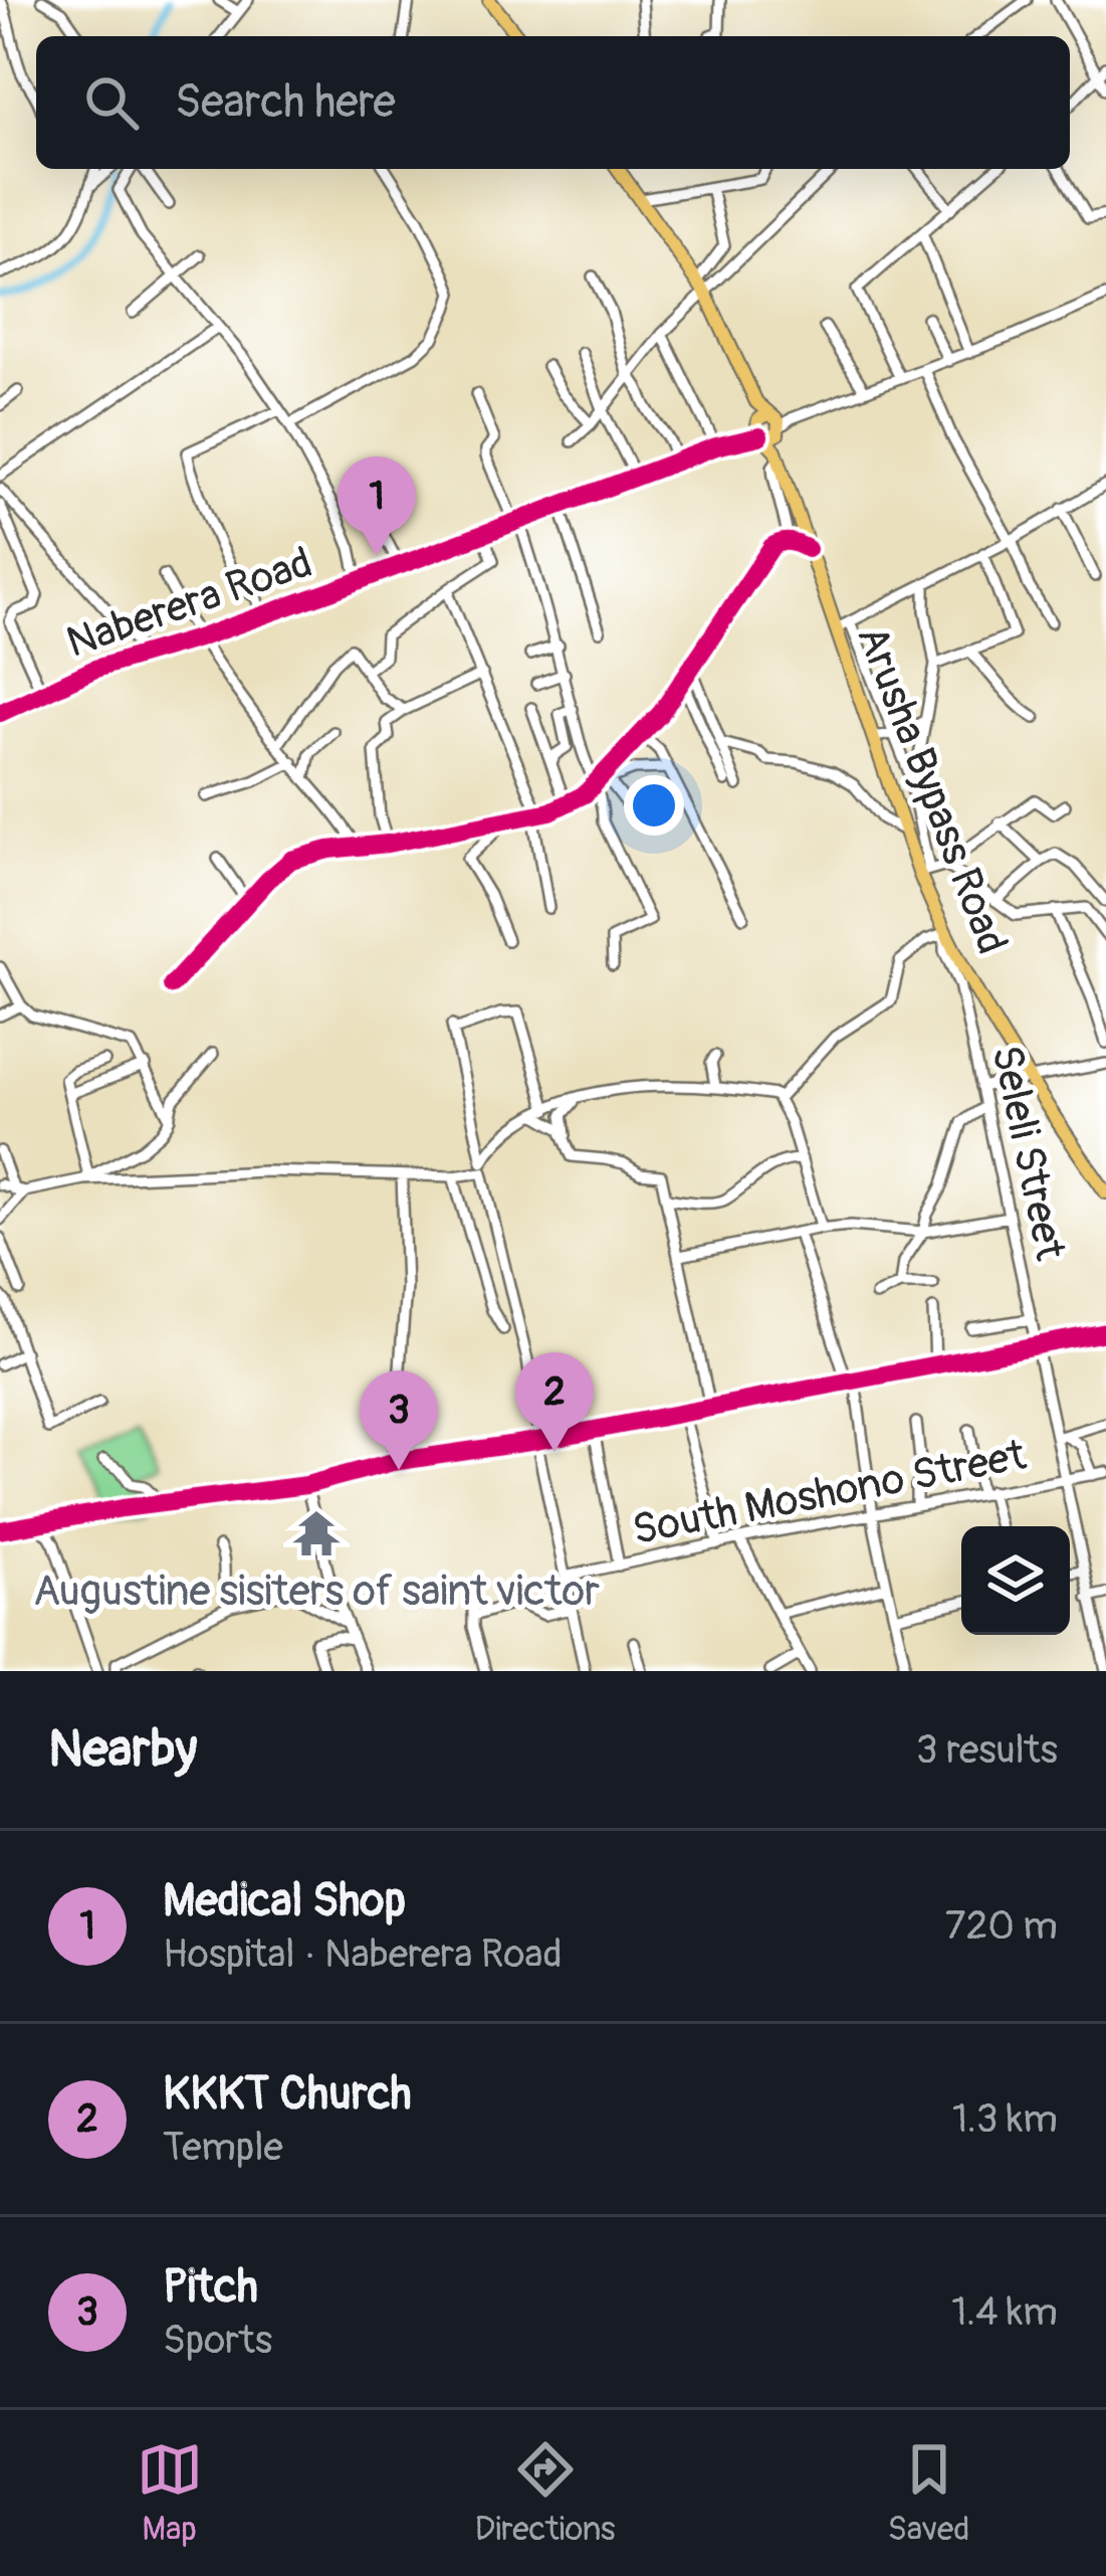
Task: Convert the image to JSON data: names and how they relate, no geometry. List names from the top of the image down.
{
  "streets": {
    "main road": ["Arusha Bypass Road"],
    "street": ["Naberera Road", "Seleli Street", "South Moshono Street"]
  },
  "crossings": [
    ["Naberera Road", "Arusha Bypass Road"],
    ["Arusha Bypass Road", "Seleli Street"],
    ["Seleli Street", "South Moshono Street"]
  ],
  "places": {
    "temple": ["Augustine sisiters of saint victor"]
  },
  "page": {
    "search": "Search here",
    "pins": ["1", "2", "3"],
    "heading": ["Nearby", "3 results"],
    "list": [
      {
        "mark": "1",
        "name": "Medical Shop",
        "note": "Hospital · Naberera Road",
        "value": "720 m"
      },
      {
        "mark": "2",
        "name": "KKKT Church",
        "note": "Temple",
        "value": "1.3 km"
      },
      {
        "mark": "3",
        "name": "Pitch",
        "note": "Sports",
        "value": "1.4 km"
      }
    ],
    "nav": ["Map", "Directions", "Saved"]
  }
}
